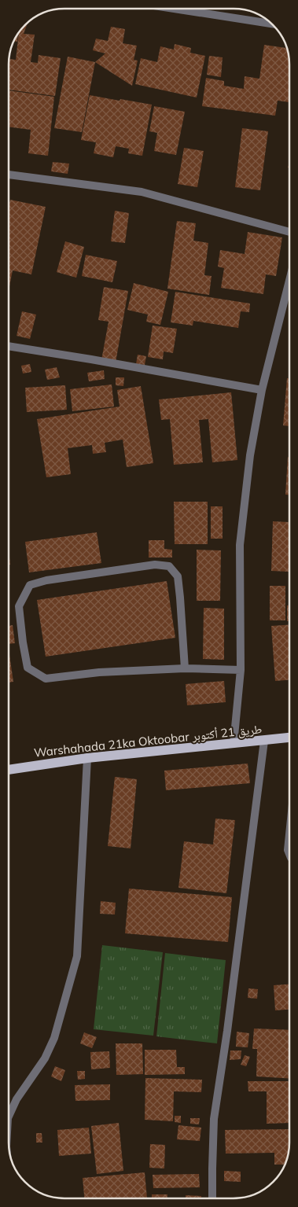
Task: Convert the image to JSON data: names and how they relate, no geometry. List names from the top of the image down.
{
  "streets": {
    "main road": ["Warshahada 21ka Oktoobar طريق 21 أكتوبر"]
  }
}
